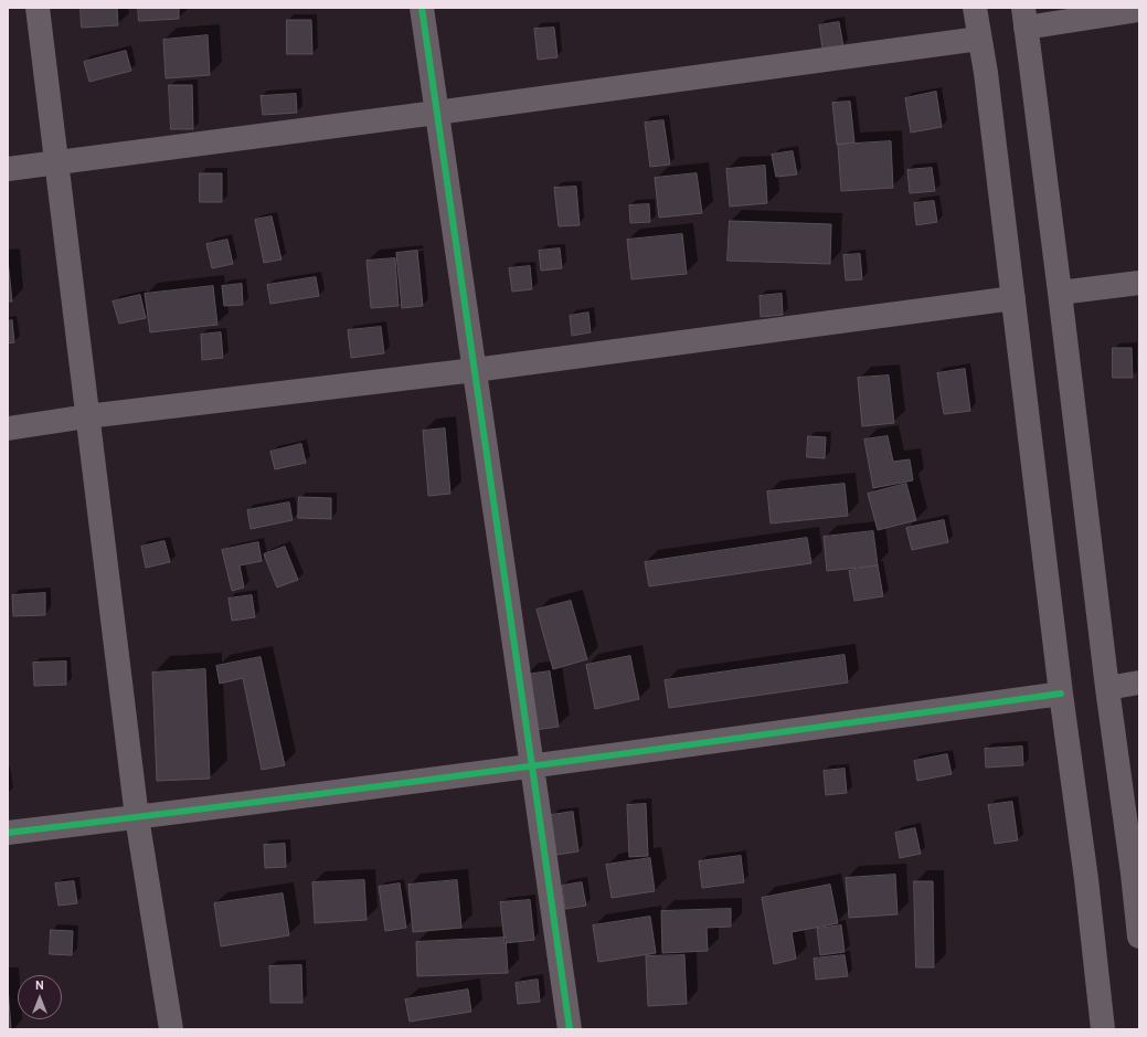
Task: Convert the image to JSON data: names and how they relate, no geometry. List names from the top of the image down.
{
  "north": "top"
}
